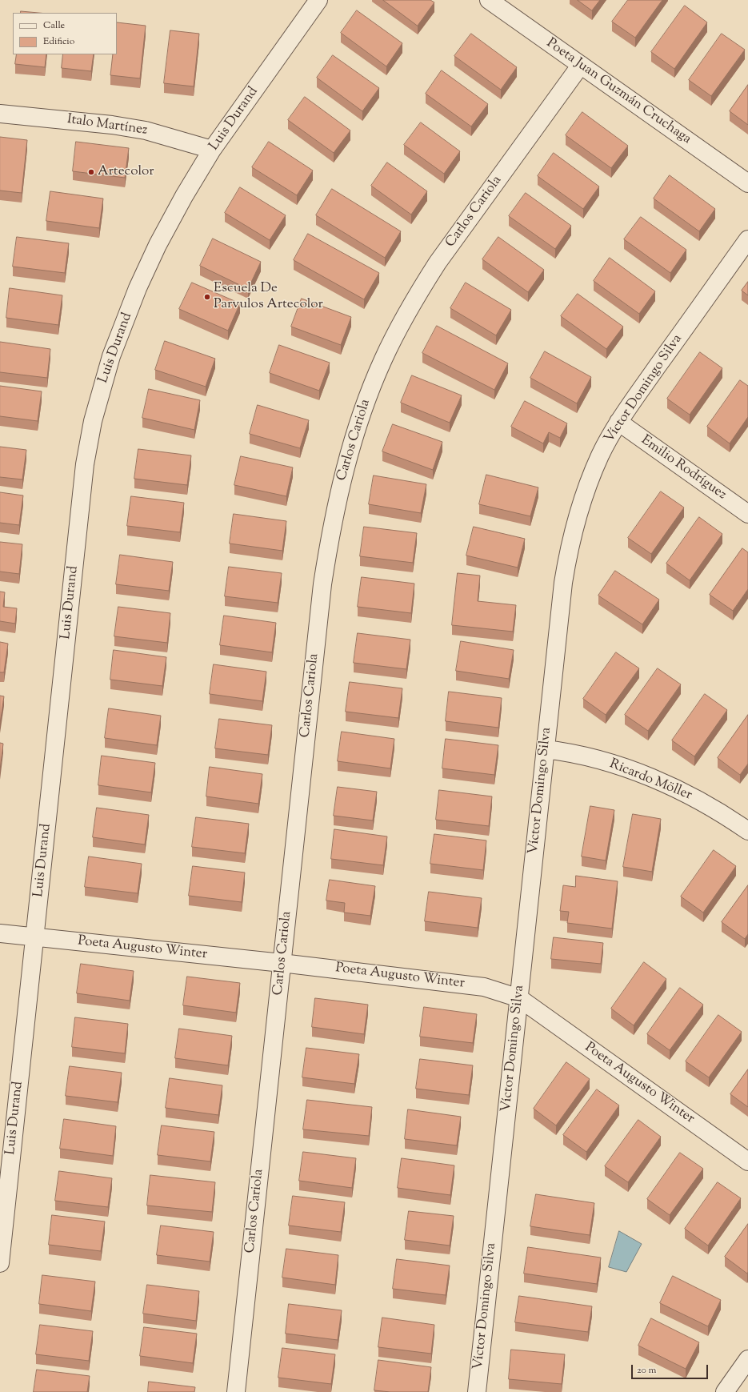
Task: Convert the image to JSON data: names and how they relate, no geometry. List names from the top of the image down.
{
  "streets": {
    "street": [
      "Poeta Juan Guzmán Cruchaga",
      "Luis Durand",
      "Italo Martínez",
      "Carlos Cariola",
      "Víctor Domingo Silva",
      "Emilio Rodríguez",
      "Ricardo Möller",
      "Poeta Augusto Winter"
    ]
  },
  "crossings": [
    ["Poeta Juan Guzmán Cruchaga", "Carlos Cariola"],
    ["Luis Durand", "Italo Martínez"],
    ["Luis Durand", "Poeta Augusto Winter"],
    ["Carlos Cariola", "Poeta Augusto Winter"],
    ["Víctor Domingo Silva", "Emilio Rodríguez"],
    ["Víctor Domingo Silva", "Ricardo Möller"],
    ["Víctor Domingo Silva", "Poeta Augusto Winter"]
  ],
  "places": ["Artecolor", "Escuela De Parvulos Artecolor"],
  "legend": ["Calle", "Edificio"],
  "scale_bar": "20 m"
}
